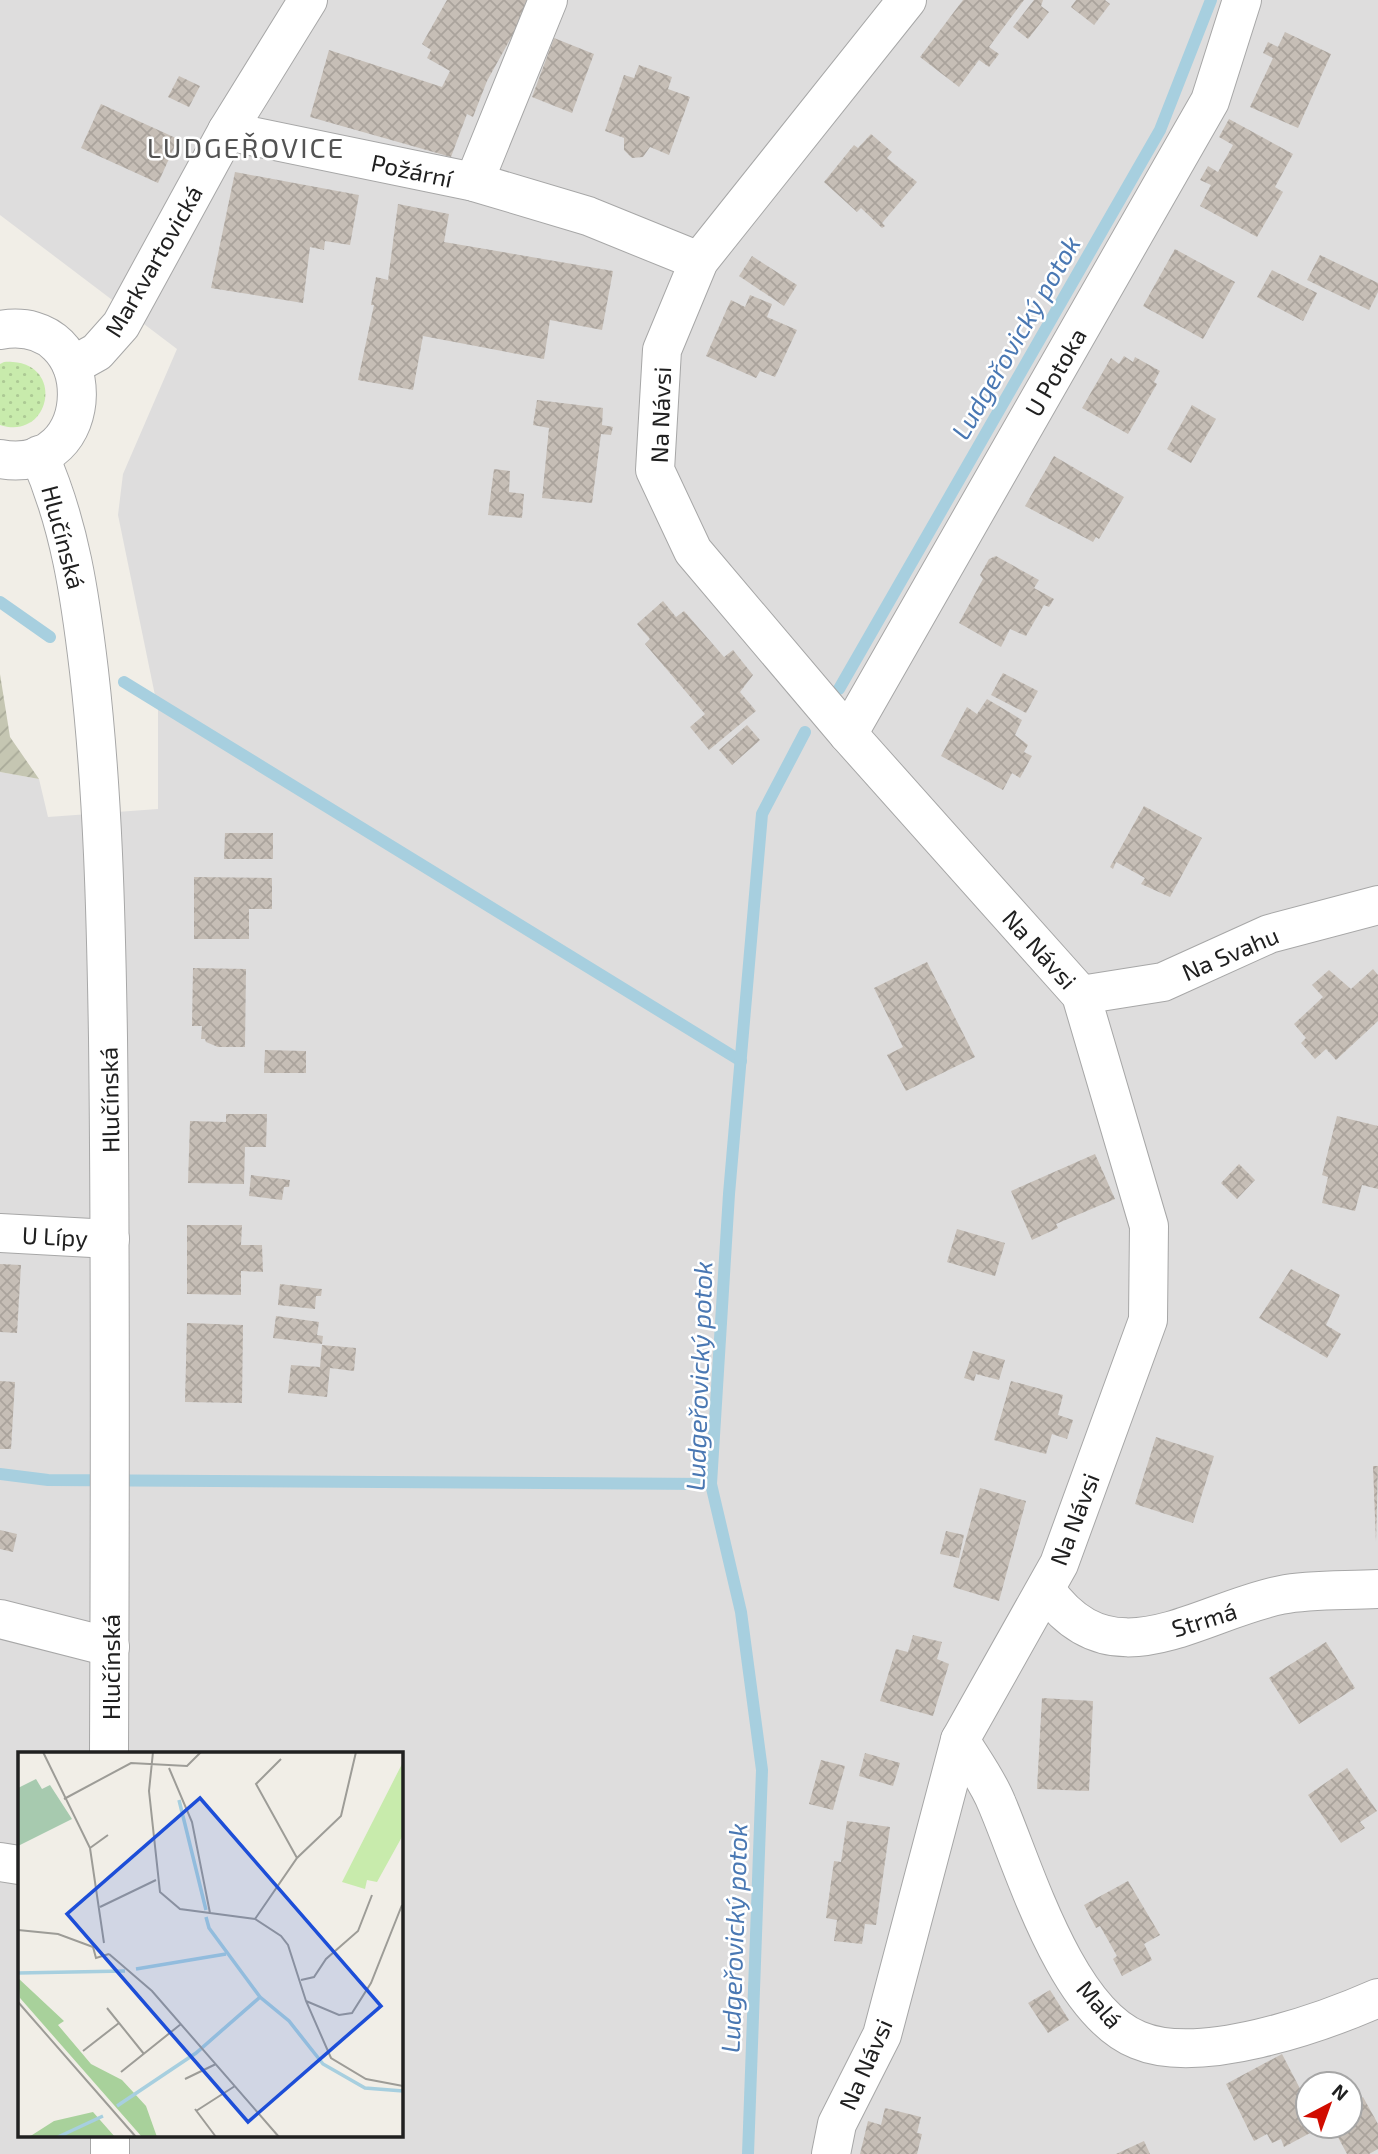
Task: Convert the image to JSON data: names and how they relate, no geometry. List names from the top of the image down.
{
  "streets": {
    "street": [
      "Požární",
      "Markvartovická",
      "U Potoka",
      "Na Návsi",
      "Hlučínská",
      "Na Svahu",
      "U Lípy",
      "Strmá",
      "Malá"
    ]
  },
  "crossings": [
    ["Požární", "Markvartovická"],
    ["Požární", "Na Návsi"],
    ["U Potoka", "Na Návsi"],
    ["Na Návsi", "Na Svahu"],
    ["Na Návsi", "Strmá"],
    ["Na Návsi", "Malá"],
    ["Hlučínská", "U Lípy"]
  ],
  "districts": ["LUDGEŘOVICE"],
  "water": ["Ludgeřovický potok"],
  "north": "top right"
}
